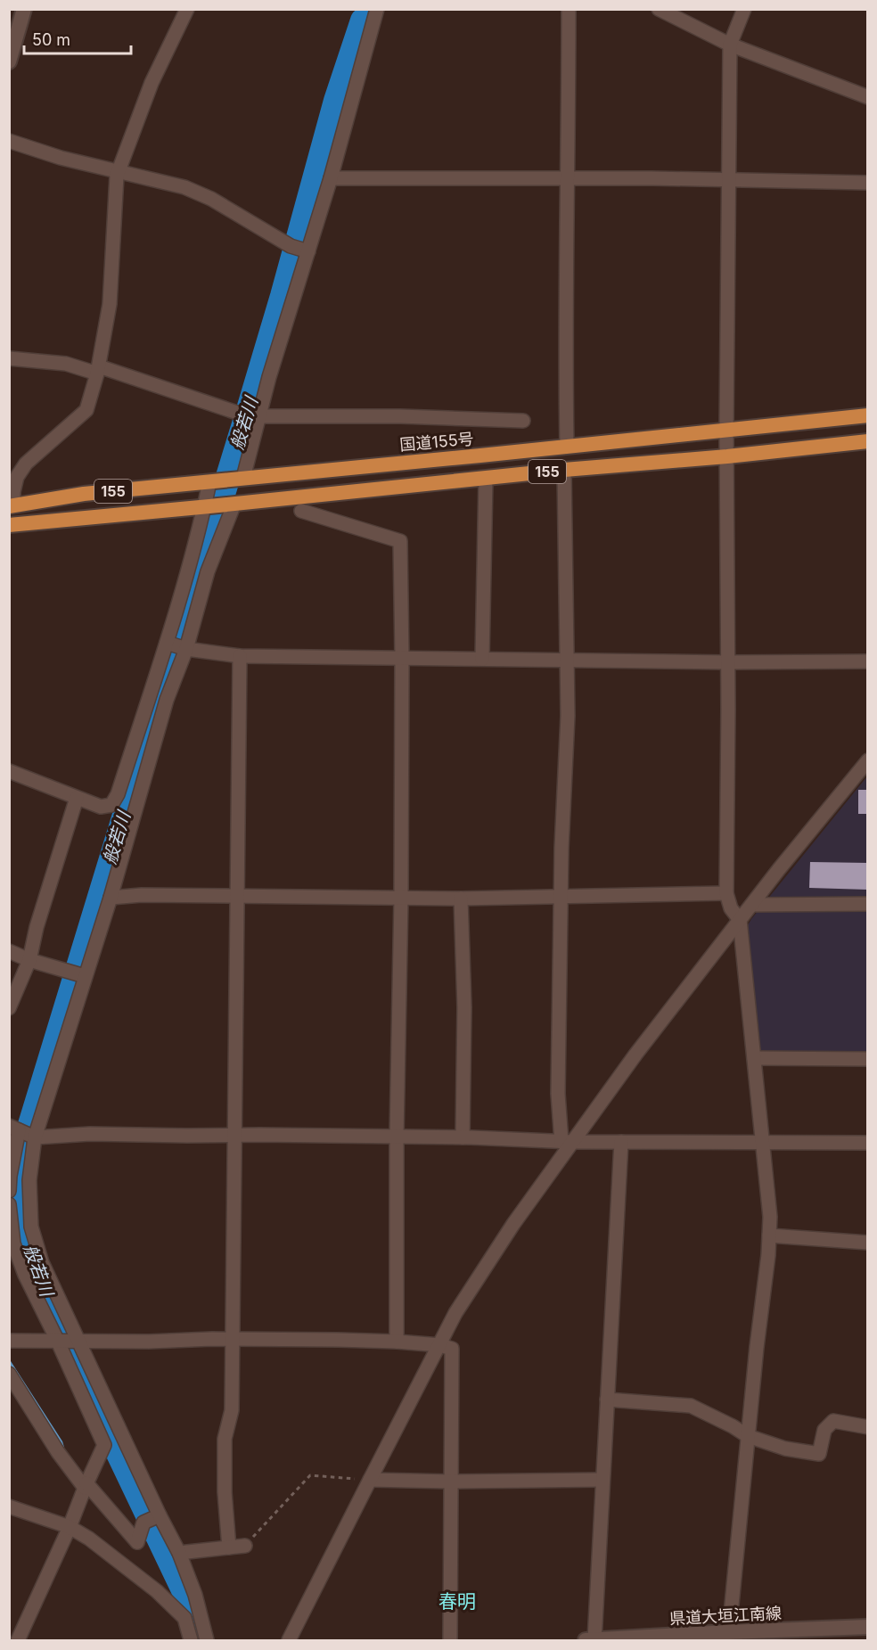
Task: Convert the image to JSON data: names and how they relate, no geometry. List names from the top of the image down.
{
  "streets": {
    "highway": ["国道155号", "155"],
    "main road": ["県道大垣江南線"]
  },
  "districts": ["春明"],
  "water": ["般若川"],
  "scale_bar": "50 m"
}
